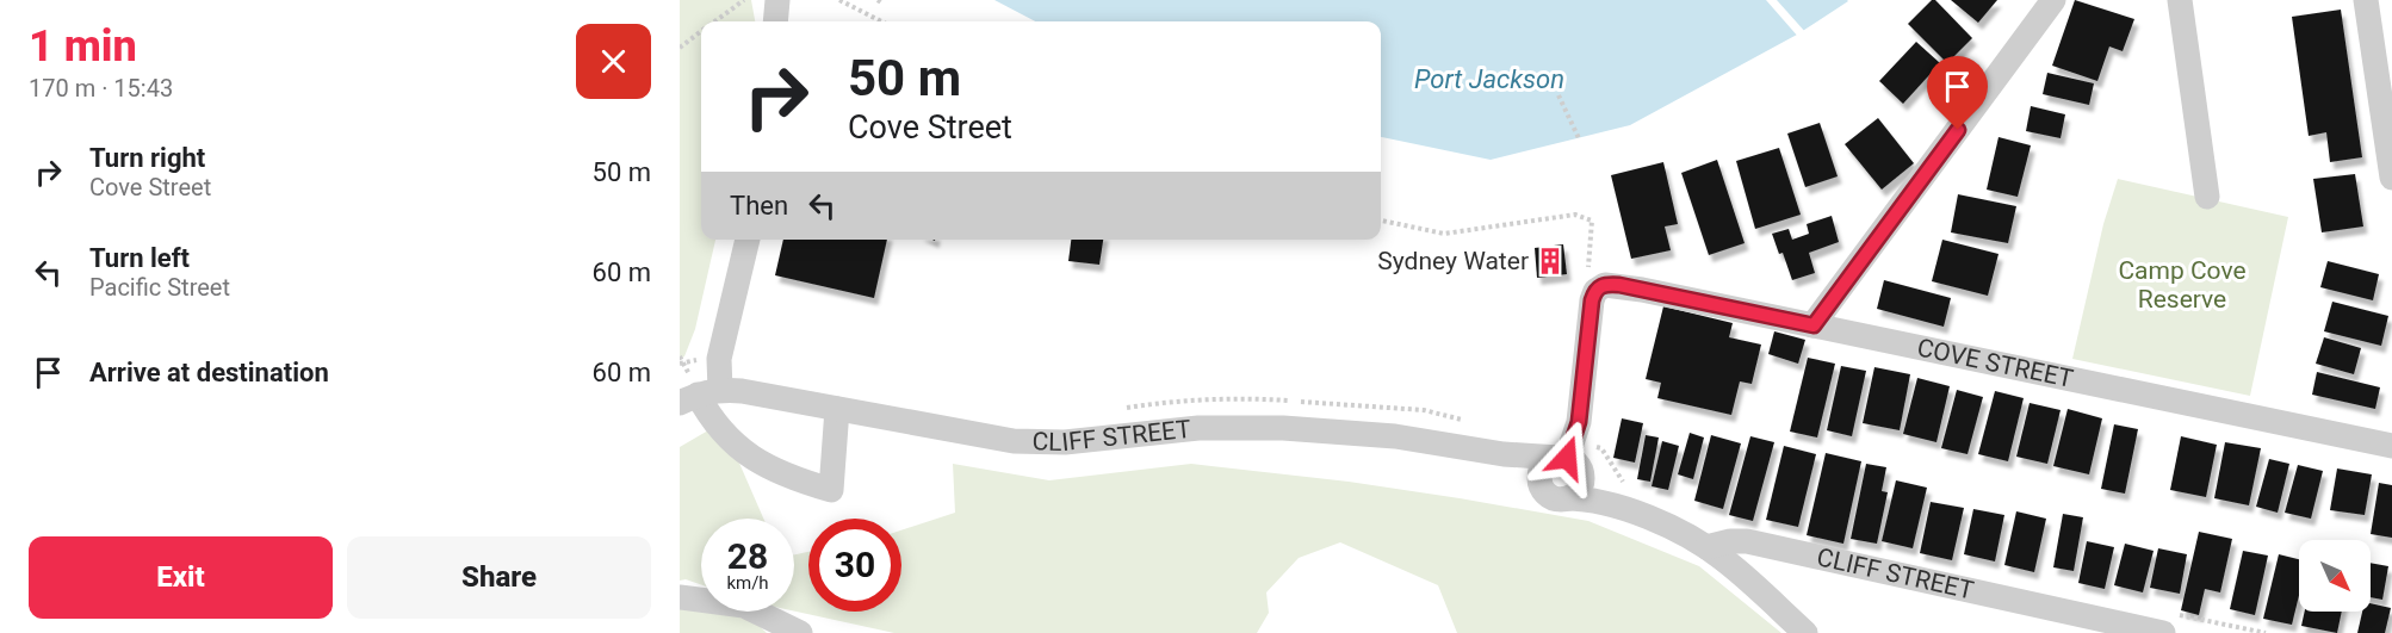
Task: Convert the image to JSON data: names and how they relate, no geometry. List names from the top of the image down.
{
  "streets": {
    "street": ["COVE STREET", "CLIFF STREET"]
  },
  "water": ["Port Jackson"],
  "parks": ["Camp Cove Reserve"],
  "places": {
    "building": ["Sydney Water"]
  },
  "north": "bottom right",
  "page": {
    "heading": ["1 min", "170 m · 15:43"],
    "turn": ["50 m", "Cove Street"],
    "list": [
      {
        "name": "Turn right",
        "note": "Cove Street",
        "value": "50 m"
      },
      {
        "name": "Turn left",
        "note": "Pacific Street",
        "value": "60 m"
      },
      {
        "name": "Arrive at destination",
        "value": "60 m"
      }
    ],
    "then": "Then",
    "speed": "28 km/h",
    "limit": "30",
    "buttons": ["Exit", "Share"]
  }
}
